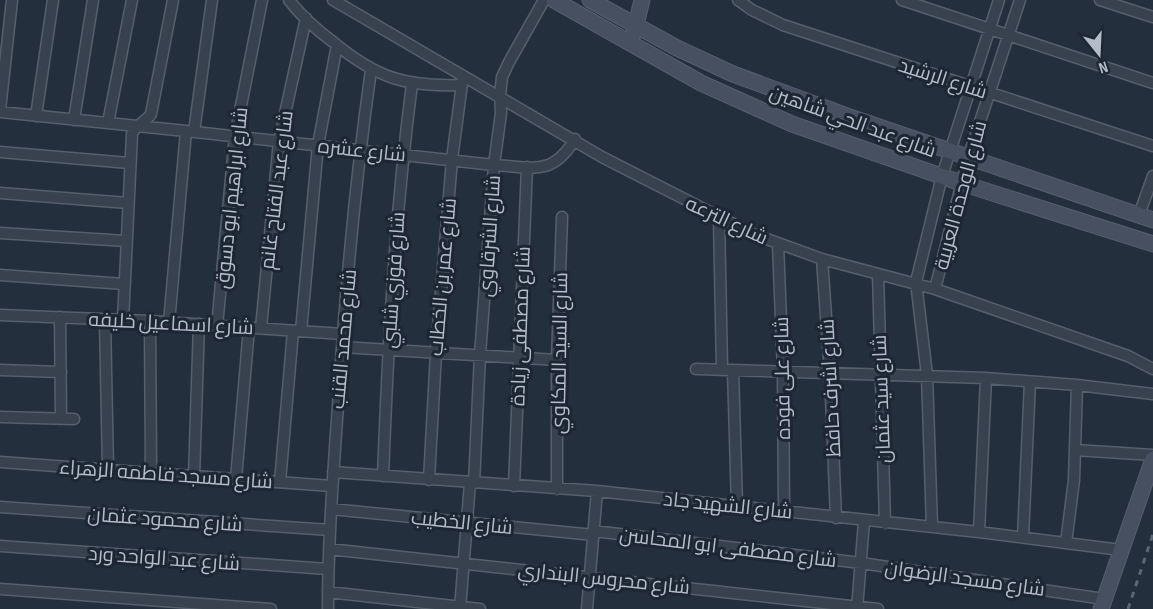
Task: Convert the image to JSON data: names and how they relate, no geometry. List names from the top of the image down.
{
  "streets": {
    "main road": ["شارع عبد الحي شاهين"],
    "street": [
      "شارع الرشيد",
      "شارع عشره",
      "شارع عبد الفتاح غانم",
      "شارع الوحدة العربية",
      "شارع ابراهيم ابو دسوق",
      "شارع الترعه",
      "شارع الشرقاوي",
      "شارع عمر بن الخطاب",
      "شارع فوزي شلبي",
      "شارع اسماعيل خليفه",
      "شارع مصطفى زيادة",
      "شارع محمد القنب",
      "شارع السيد المكاوي",
      "شارع على فوده",
      "شارع اشرف حافظ",
      "شارع سيد عثمان",
      "شارع مسجد فاطمه الزهراء",
      "شارع الشهيد جاد",
      "شارع محمود عثمان",
      "شارع الخطيب",
      "شارع مصطفى ابو المحاسن",
      "شارع عبد الواحد ورد",
      "شارع محروس البنداري",
      "شارع مسجد الرضوان"
    ]
  },
  "crossings": [
    ["شارع الرشيد", "شارع الوحدة العربية"],
    ["شارع عبد الحي شاهين", "شارع الوحدة العربية"],
    ["شارع عشره", "شارع عبد الفتاح غانم"],
    ["شارع عشره", "شارع ابراهيم ابو دسوق"],
    ["شارع عشره", "شارع الترعه"],
    ["شارع عشره", "شارع الشرقاوي"],
    ["شارع عشره", "شارع عمر بن الخطاب"],
    ["شارع عشره", "شارع فوزي شلبي"],
    ["شارع عشره", "شارع مصطفى زيادة"],
    ["شارع عشره", "شارع محمد القنب"],
    ["شارع عبد الفتاح غانم", "شارع اسماعيل خليفه"],
    ["شارع عبد الفتاح غانم", "شارع مسجد فاطمه الزهراء"],
    ["شارع الوحدة العربية", "شارع الترعه"],
    ["شارع ابراهيم ابو دسوق", "شارع اسماعيل خليفه"],
    ["شارع الترعه", "شارع الشرقاوي"],
    ["شارع الترعه", "شارع عمر بن الخطاب"],
    ["شارع الترعه", "شارع على فوده"],
    ["شارع الترعه", "شارع اشرف حافظ"],
    ["شارع الترعه", "شارع سيد عثمان"],
    ["شارع الشرقاوي", "شارع الشهيد جاد"],
    ["شارع الشرقاوي", "شارع الخطيب"],
    ["شارع الشرقاوي", "شارع محروس البنداري"],
    ["شارع عمر بن الخطاب", "شارع الشهيد جاد"],
    ["شارع فوزي شلبي", "شارع الشهيد جاد"],
    ["شارع اسماعيل خليفه", "شارع محمد القنب"],
    ["شارع مصطفى زيادة", "شارع الشهيد جاد"],
    ["شارع محمد القنب", "شارع مسجد فاطمه الزهراء"],
    ["شارع محمد القنب", "شارع الشهيد جاد"],
    ["شارع محمد القنب", "شارع محمود عثمان"],
    ["شارع محمد القنب", "شارع الخطيب"],
    ["شارع محمد القنب", "شارع عبد الواحد ورد"],
    ["شارع محمد القنب", "شارع محروس البنداري"],
    ["شارع السيد المكاوي", "شارع الشهيد جاد"],
    ["شارع على فوده", "شارع الشهيد جاد"],
    ["شارع اشرف حافظ", "شارع الشهيد جاد"],
    ["شارع سيد عثمان", "شارع الشهيد جاد"],
    ["شارع الخطيب", "شارع مصطفى ابو المحاسن"],
    ["شارع مصطفى ابو المحاسن", "شارع مسجد الرضوان"]
  ],
  "north": "bottom"
}
